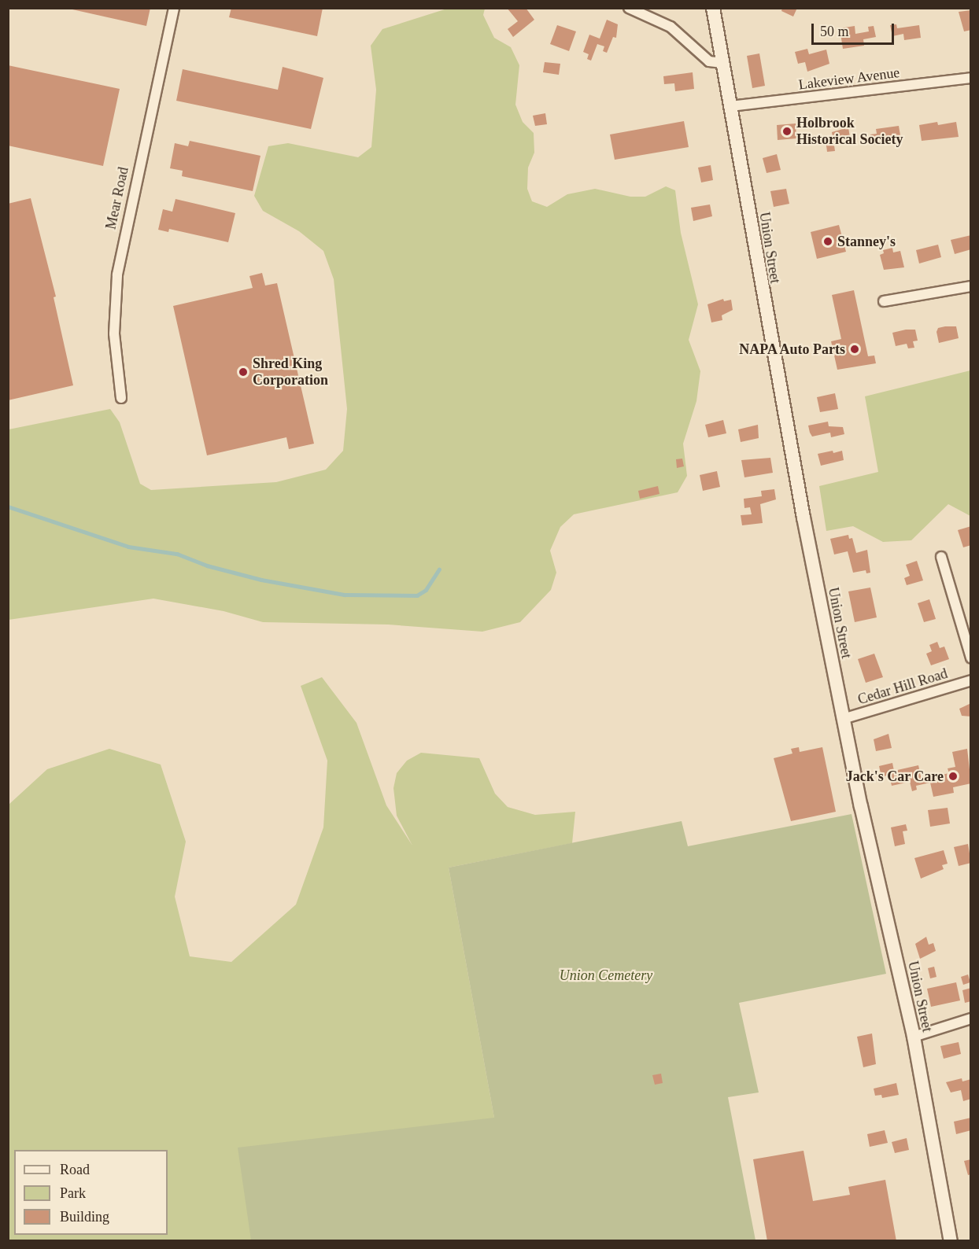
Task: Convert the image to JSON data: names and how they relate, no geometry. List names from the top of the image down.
{
  "streets": {
    "main road": ["Union Street"],
    "street": ["Lakeview Avenue", "Mear Road", "Cedar Hill Road"]
  },
  "crossings": [
    ["Lakeview Avenue", "Union Street"],
    ["Union Street", "Cedar Hill Road"]
  ],
  "parks": ["Union Cemetery"],
  "places": [
    "Holbrook Historical Society",
    "Stanney's",
    "NAPA Auto Parts",
    "Shred King Corporation",
    "Jack's Car Care"
  ],
  "legend": ["Road", "Park", "Building"],
  "scale_bar": "50 m"
}
